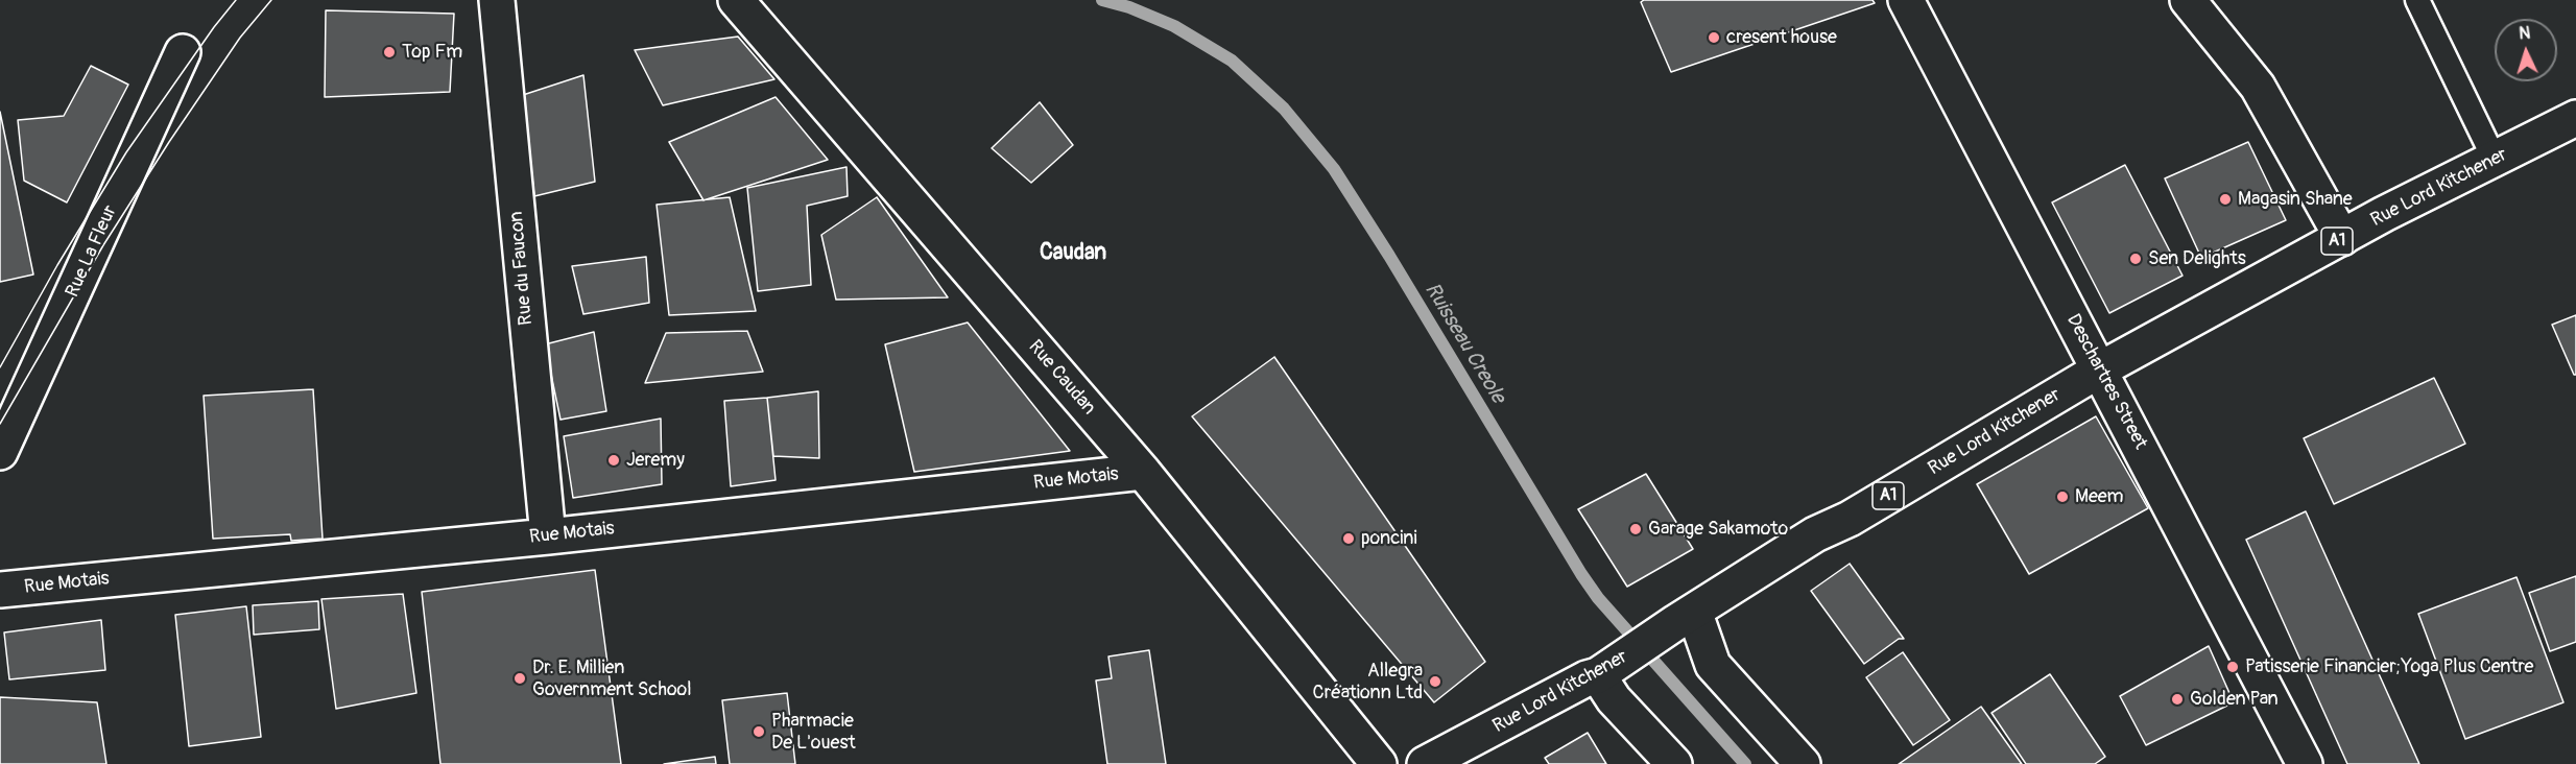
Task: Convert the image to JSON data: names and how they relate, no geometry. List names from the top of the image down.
{
  "streets": {
    "main road": [
      "Rue Lord Kitchener",
      "A1",
      "Rue La Fleur",
      "Rue du Faucon",
      "Rue Caudan",
      "Deschartres Street",
      "Rue Motais"
    ]
  },
  "crossings": [
    ["Rue Lord Kitchener", "Deschartres Street"],
    ["Rue du Faucon", "Rue Motais"],
    ["Rue Caudan", "Rue Motais"]
  ],
  "districts": ["Caudan"],
  "water": ["Ruisseau Creole"],
  "places": [
    "cresent house",
    "Top Fm",
    "Magasin Shane",
    "Sen Delights",
    "Jeremy",
    "Meem",
    "Garage Sakamoto",
    "poncini",
    "Patisserie Financier;Yoga Plus Centre",
    "Dr. E. Millien Government School",
    "Allegra Créationn Ltd",
    "Golden Pan",
    "Pharmacie De L'ouest"
  ],
  "north": "top"
}
